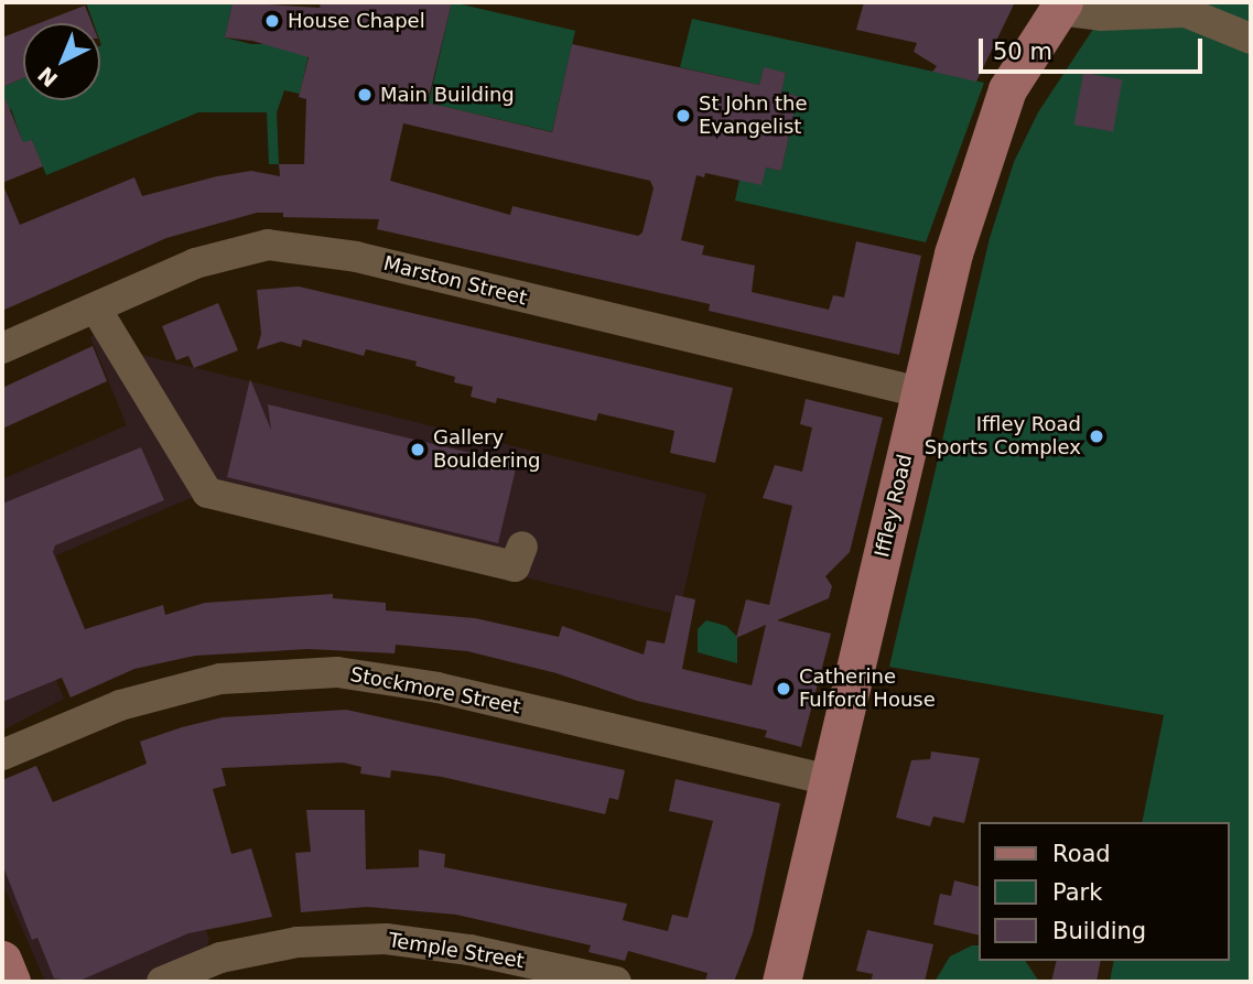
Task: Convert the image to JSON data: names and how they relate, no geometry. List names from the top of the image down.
{
  "streets": {
    "main road": ["Iffley Road"],
    "street": ["Marston Street", "Stockmore Street", "Temple Street"]
  },
  "crossings": [
    ["Marston Street", "Iffley Road"],
    ["Iffley Road", "Stockmore Street"]
  ],
  "places": [
    "House Chapel",
    "Main Building",
    "St John the Evangelist",
    "Iffley Road Sports Complex",
    "Gallery Bouldering",
    "Catherine Fulford House"
  ],
  "legend": ["Road", "Park", "Building"],
  "scale_bar": "50 m",
  "north": "bottom left"
}
